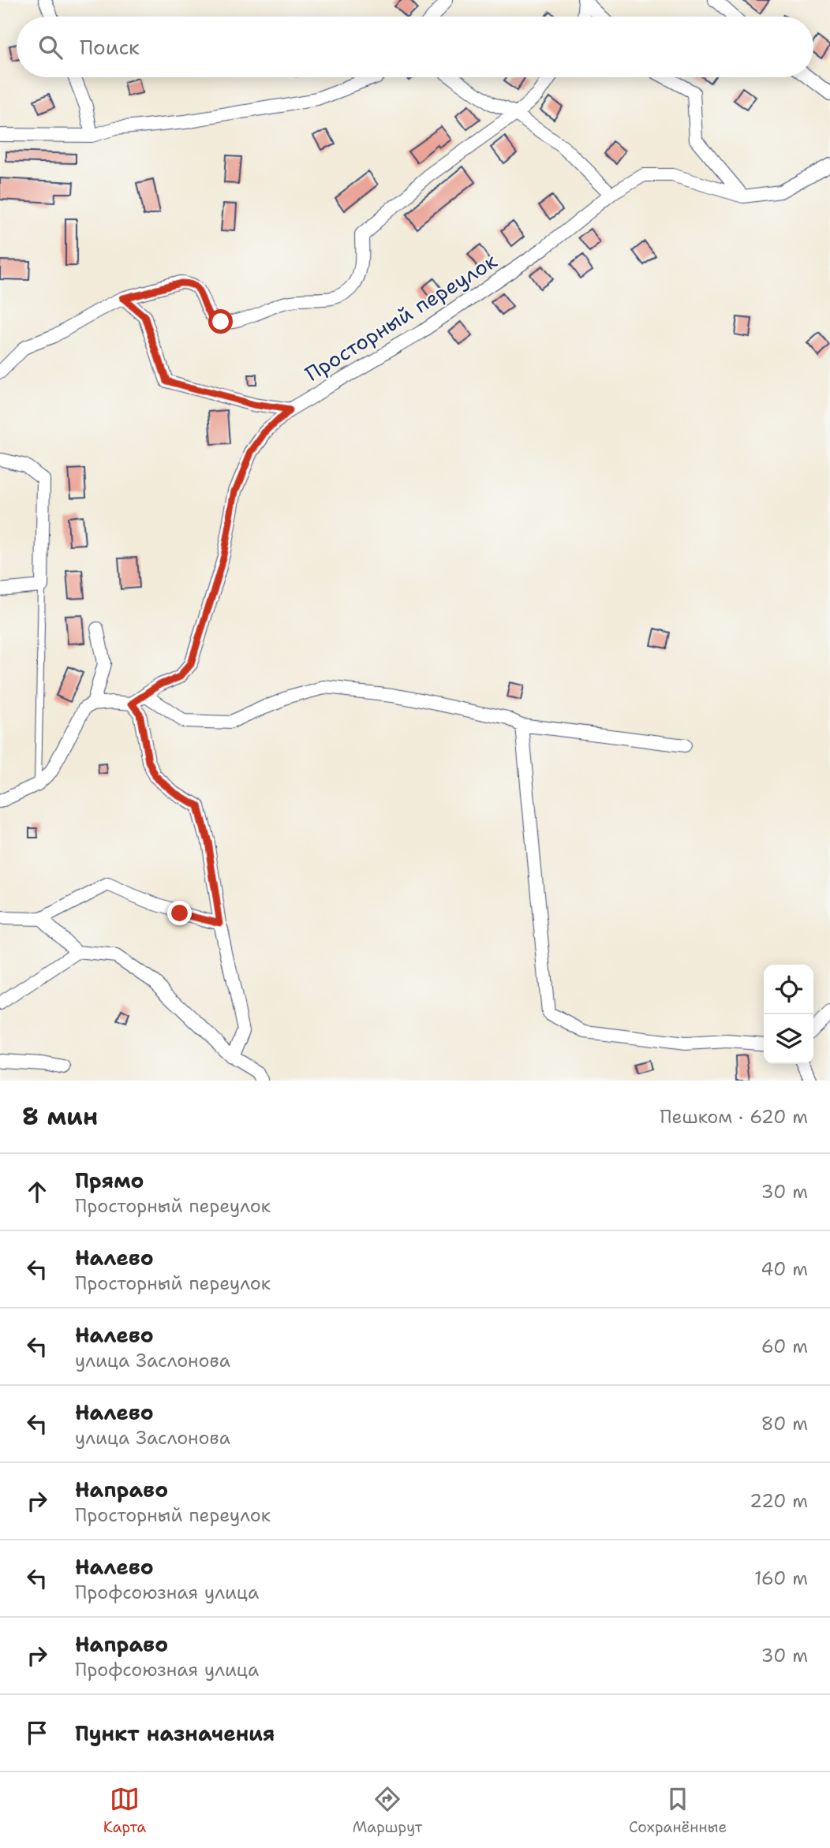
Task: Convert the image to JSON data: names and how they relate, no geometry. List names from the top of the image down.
{
  "streets": {
    "street": ["Просторный переулок"]
  },
  "page": {
    "search": "Поиск",
    "heading": ["8 мин", "Пешком · 620 m"],
    "list": [
      ["Прямо", "Просторный переулок", "30 m"],
      ["Налево", "Просторный переулок", "40 m"],
      ["Налево", "улица Заслонова", "60 m"],
      ["Налево", "улица Заслонова", "80 m"],
      ["Направо", "Просторный переулок", "220 m"],
      ["Налево", "Профсоюзная улица", "160 m"],
      ["Направо", "Профсоюзная улица", "30 m"],
      "Пункт назначения"
    ],
    "nav": ["Карта", "Маршрут", "Сохранённые"]
  }
}
